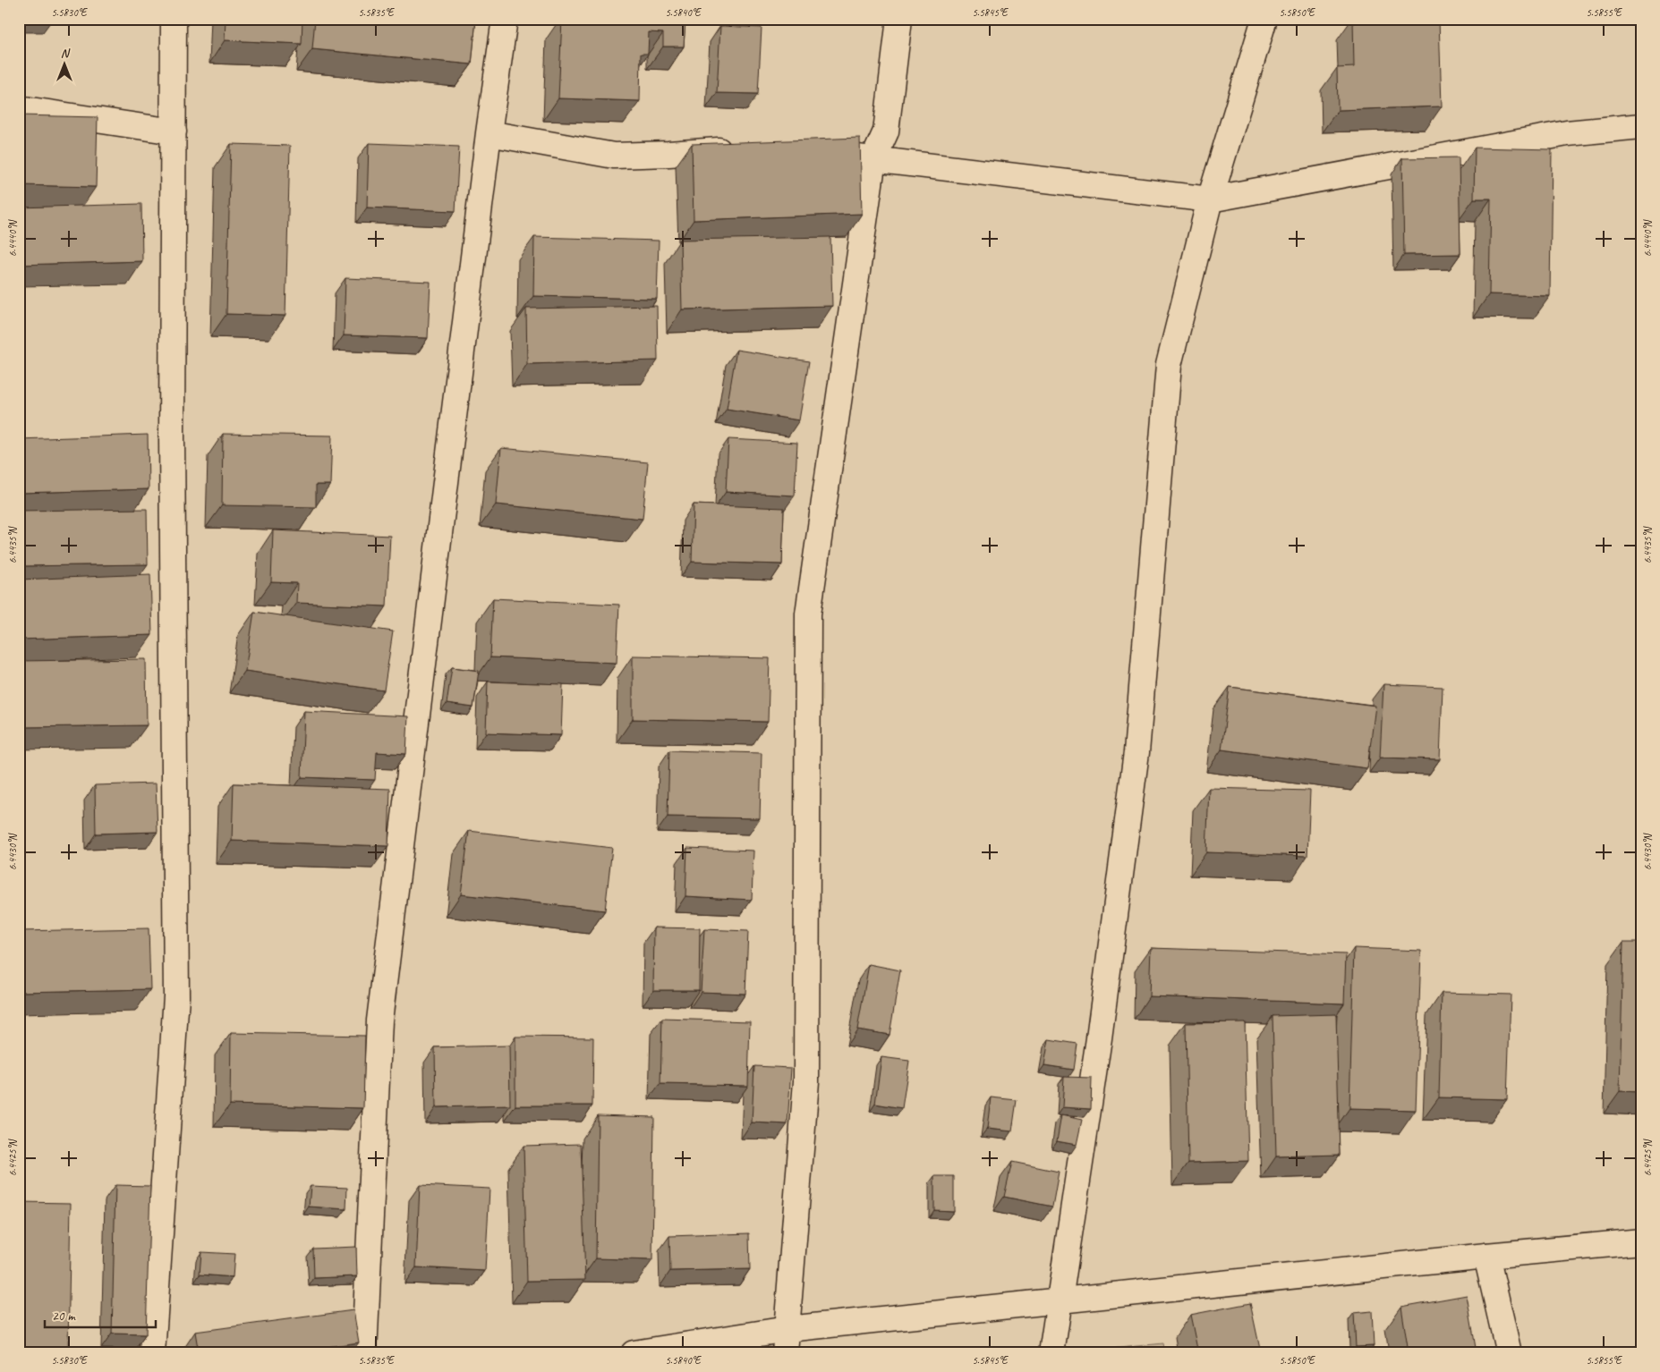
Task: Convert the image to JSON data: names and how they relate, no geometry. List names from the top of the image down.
{
  "scale_bar": "20 m",
  "north": "top",
  "coordinates": [
    "5.5830°E",
    "5.5835°E",
    "5.5840°E",
    "5.5845°E",
    "5.5850°E",
    "5.5855°E",
    "6.4440°N",
    "6.4435°N",
    "6.4430°N",
    "6.4425°N"
  ]
}
